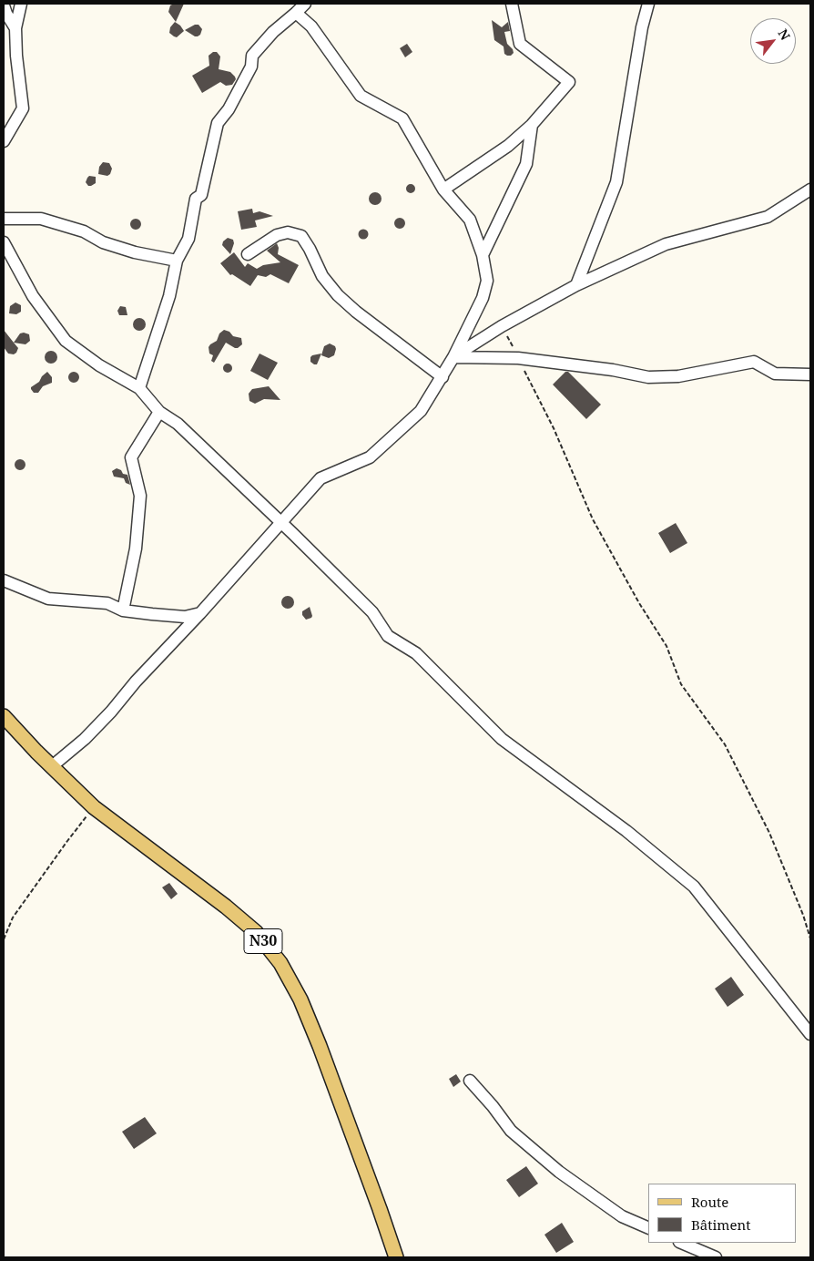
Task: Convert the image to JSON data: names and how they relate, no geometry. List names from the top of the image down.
{
  "streets": {
    "main road": ["N30"]
  },
  "legend": ["Route", "Bâtiment"],
  "north": "top right"
}
